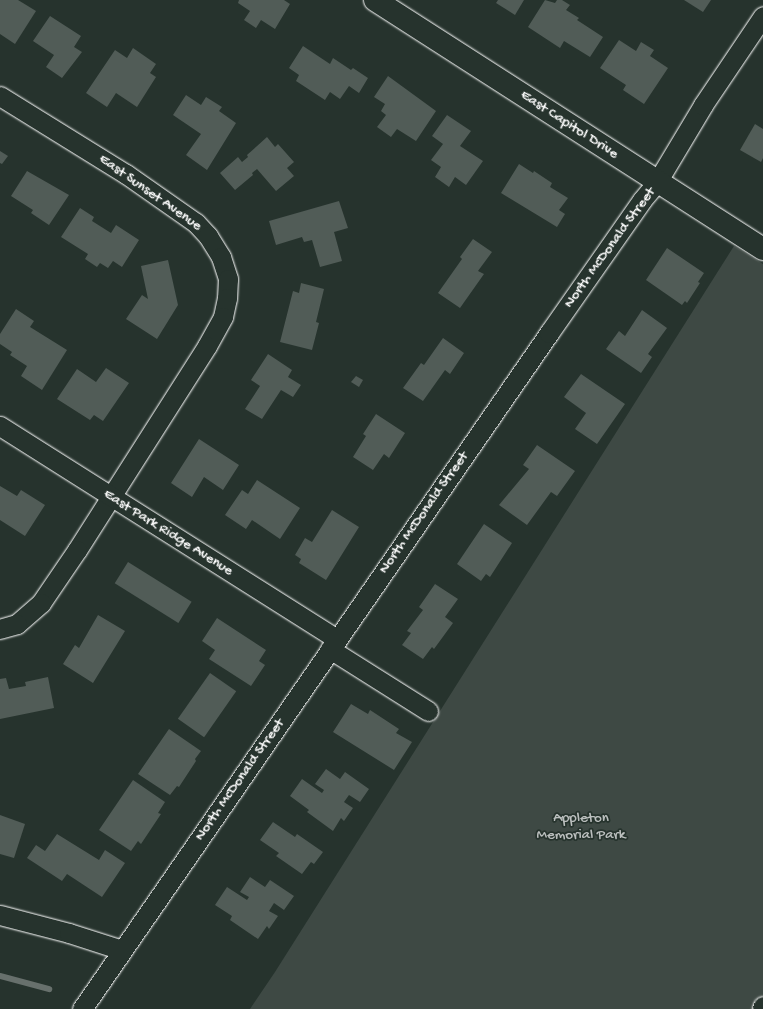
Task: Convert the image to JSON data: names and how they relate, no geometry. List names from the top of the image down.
{
  "streets": {
    "street": [
      "East Capitol Drive",
      "East Sunset Avenue",
      "North McDonald Street",
      "East Park Ridge Avenue"
    ]
  },
  "crossings": [
    ["East Capitol Drive", "North McDonald Street"],
    ["East Sunset Avenue", "East Park Ridge Avenue"],
    ["North McDonald Street", "East Park Ridge Avenue"]
  ],
  "parks": ["Appleton Memorial Park"]
}
